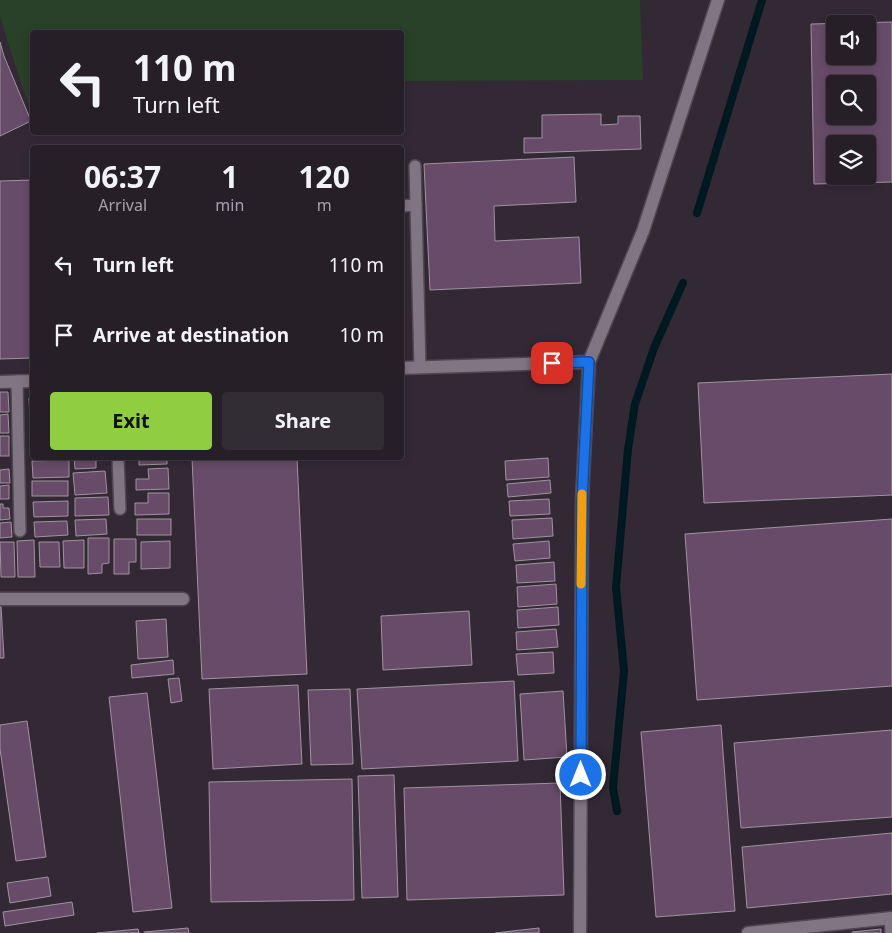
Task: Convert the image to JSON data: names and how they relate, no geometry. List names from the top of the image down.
{
  "page": {
    "turn": ["110 m", "Turn left"],
    "eta": [
      "06:37",
      "Arrival",
      "1",
      "min",
      "120",
      "m"
    ],
    "list": [
      {
        "name": "Turn left",
        "value": "110 m"
      },
      {
        "name": "Arrive at destination",
        "value": "10 m"
      }
    ],
    "buttons": ["Exit", "Share"]
  }
}
